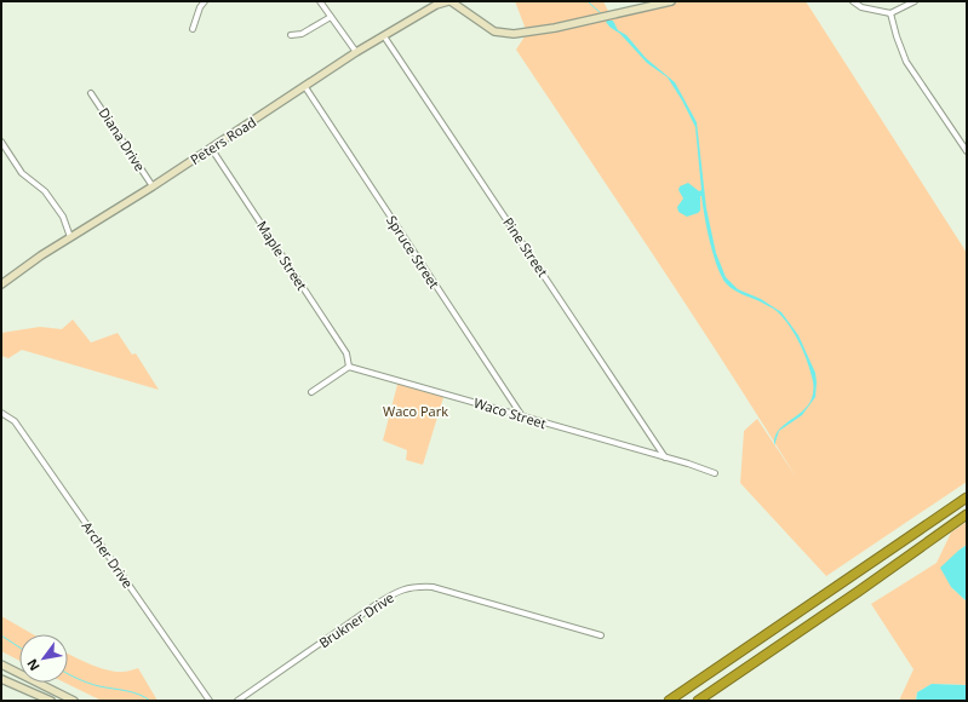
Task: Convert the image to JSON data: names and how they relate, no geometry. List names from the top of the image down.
{
  "streets": {
    "street": [
      "Diana Drive",
      "Peters Road",
      "Pine Street",
      "Spruce Street",
      "Maple Street",
      "Waco Street",
      "Archer Drive",
      "Brukner Drive"
    ]
  },
  "crossings": [
    ["Diana Drive", "Peters Road"],
    ["Peters Road", "Pine Street"],
    ["Peters Road", "Spruce Street"],
    ["Peters Road", "Maple Street"],
    ["Pine Street", "Waco Street"],
    ["Spruce Street", "Waco Street"],
    ["Maple Street", "Waco Street"]
  ],
  "parks": ["Waco Park"],
  "north": "bottom left"
}
